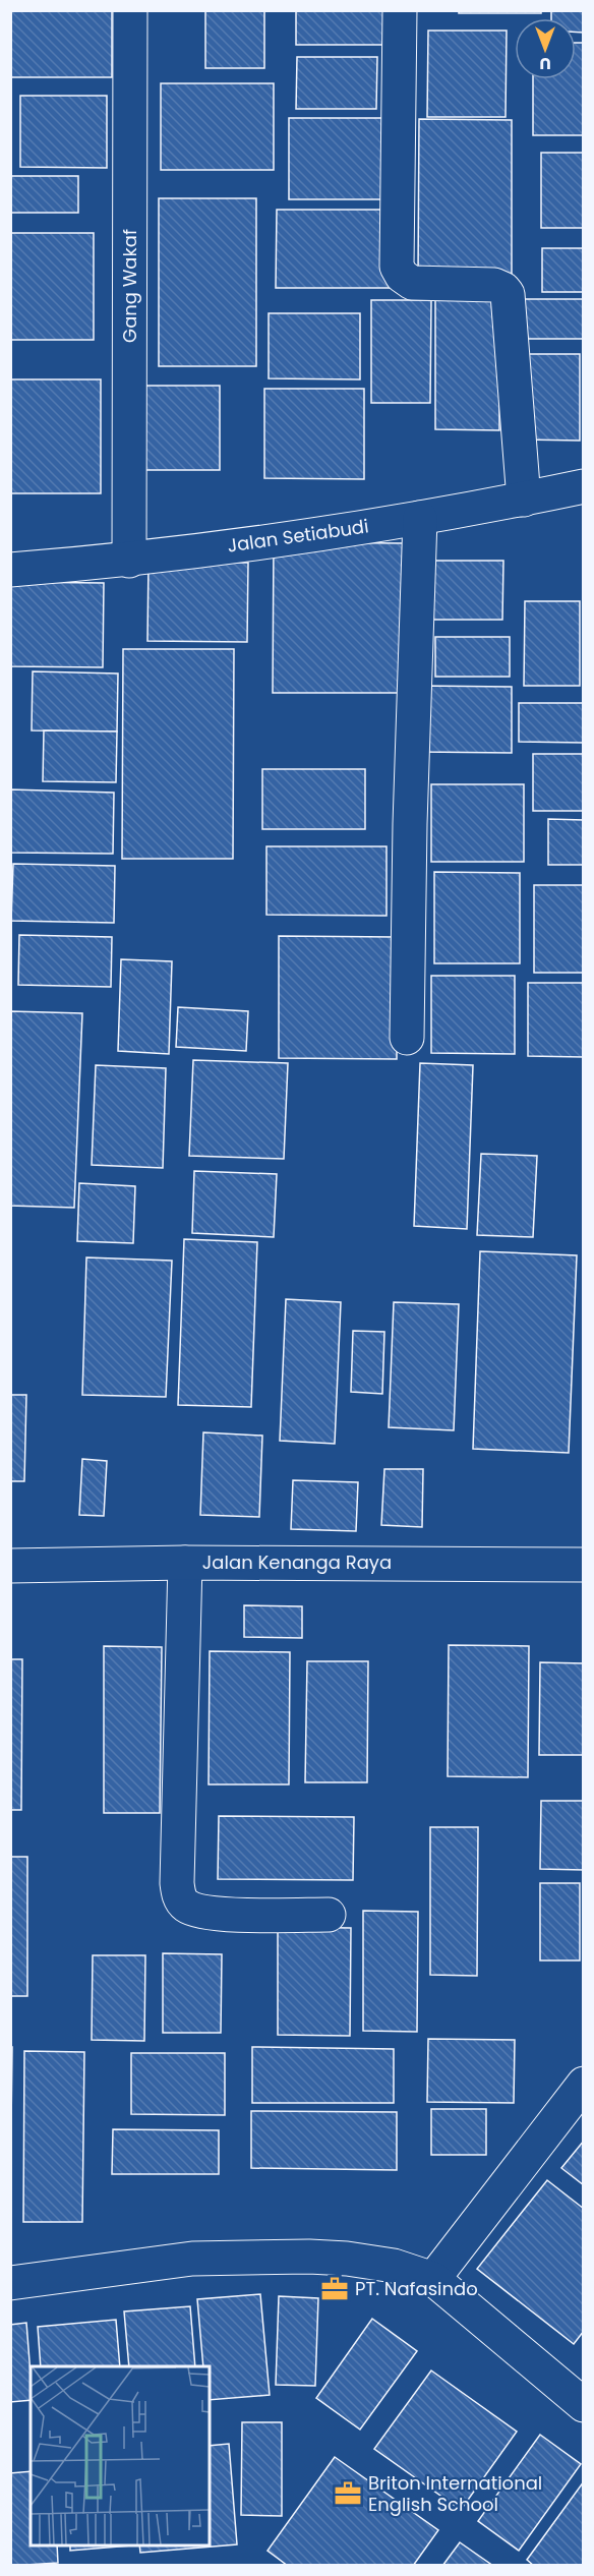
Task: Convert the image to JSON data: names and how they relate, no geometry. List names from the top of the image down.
{
  "streets": {
    "street": ["Gang Wakaf", "Jalan Setiabudi", "Jalan Kenanga Raya"]
  },
  "crossings": [
    ["Gang Wakaf", "Jalan Setiabudi"]
  ],
  "places": {
    "office": ["PT. Nafasindo", "Briton International English School"]
  },
  "north": "bottom"
}
